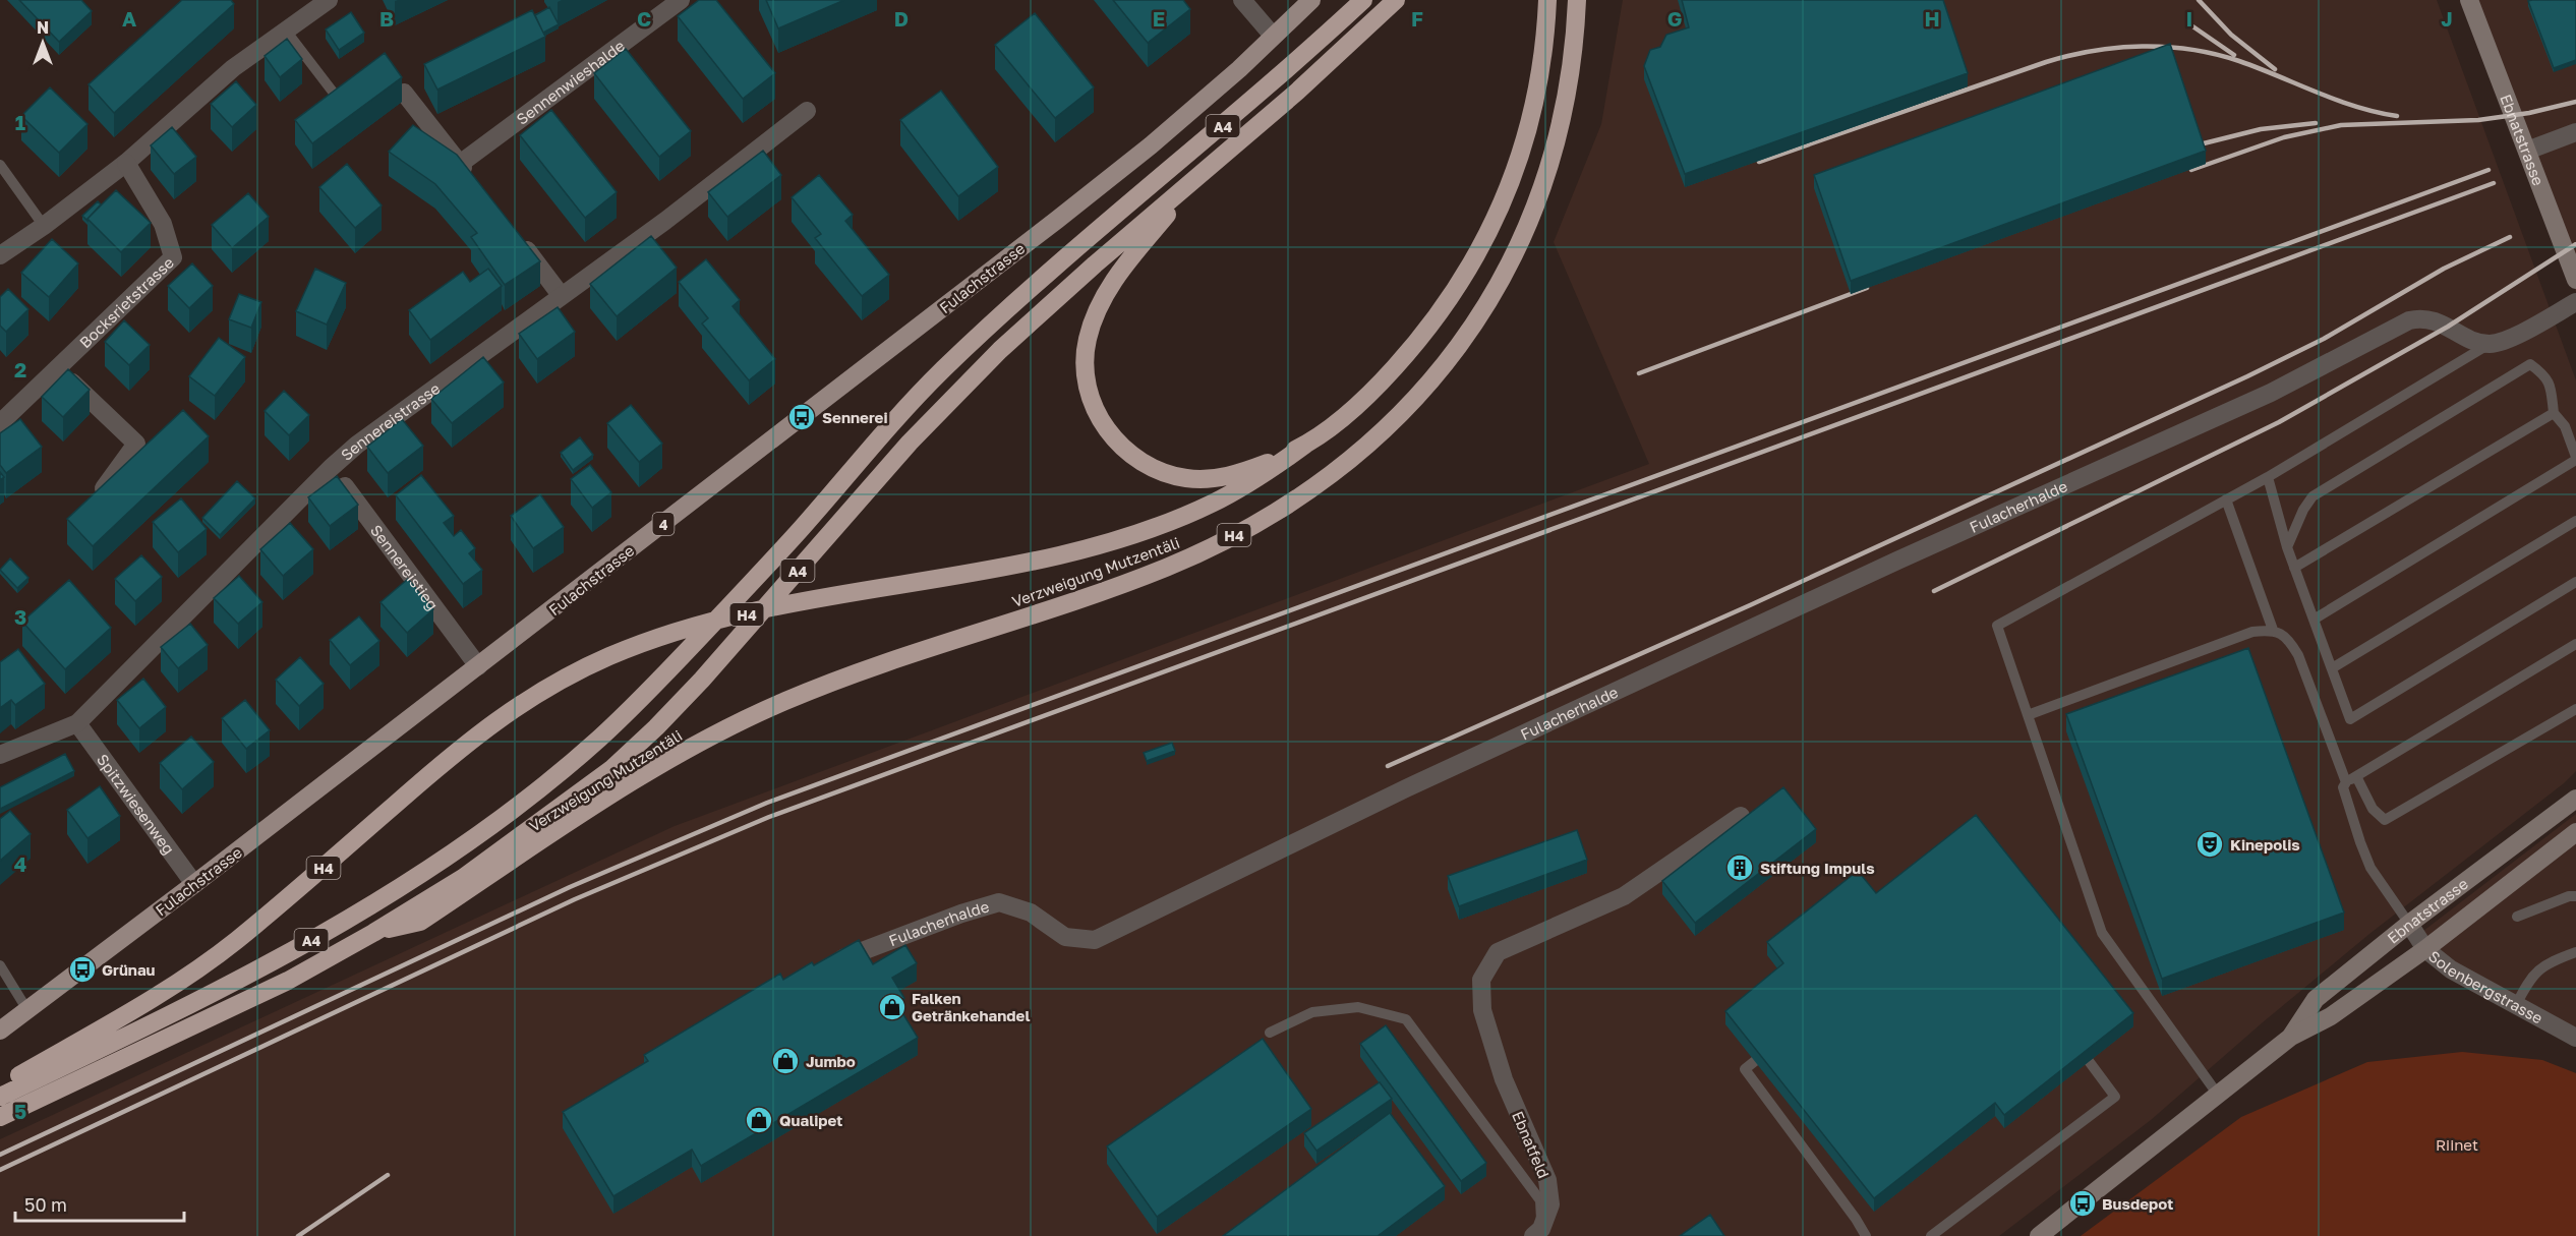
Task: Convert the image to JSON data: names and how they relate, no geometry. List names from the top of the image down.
{
  "streets": {
    "highway": ["A4", "H4", "Verzweigung Mutzentäli"],
    "main road": ["Fulachstrasse", "4"],
    "street": [
      "Sennenwieshalde",
      "Ebnatstrasse",
      "Bocksrietstrasse",
      "Sennereistrasse",
      "Fulacherhalde",
      "Sennereistieg",
      "Spitzwiesenweg",
      "Solenbergstrasse",
      "Ebnatfeld"
    ]
  },
  "crossings": [
    ["A4", "H4"],
    ["A4", "Verzweigung Mutzentäli"],
    ["Ebnatstrasse", "Solenbergstrasse"],
    ["Fulachstrasse", "Sennereistieg"],
    ["Fulachstrasse", "Spitzwiesenweg"],
    ["Sennereistrasse", "Sennereistieg"],
    ["Sennereistrasse", "Spitzwiesenweg"],
    ["H4", "Verzweigung Mutzentäli"]
  ],
  "parks": ["Riinet"],
  "places": {
    "bus stop": ["Sennerei", "Grünau", "Busdepot"],
    "theatre": ["Kinepolis"],
    "building": ["Stiftung Impuls"],
    "shop": ["Falken Getränkehandel", "Jumbo", "Qualipet"]
  },
  "scale_bar": "50 m",
  "north": "top",
  "grid": {
    "columns": [
      "A",
      "B",
      "C",
      "D",
      "E",
      "F",
      "G",
      "H",
      "I",
      "J"
    ],
    "rows": [
      "1",
      "2",
      "3",
      "4",
      "5"
    ]
  }
}
